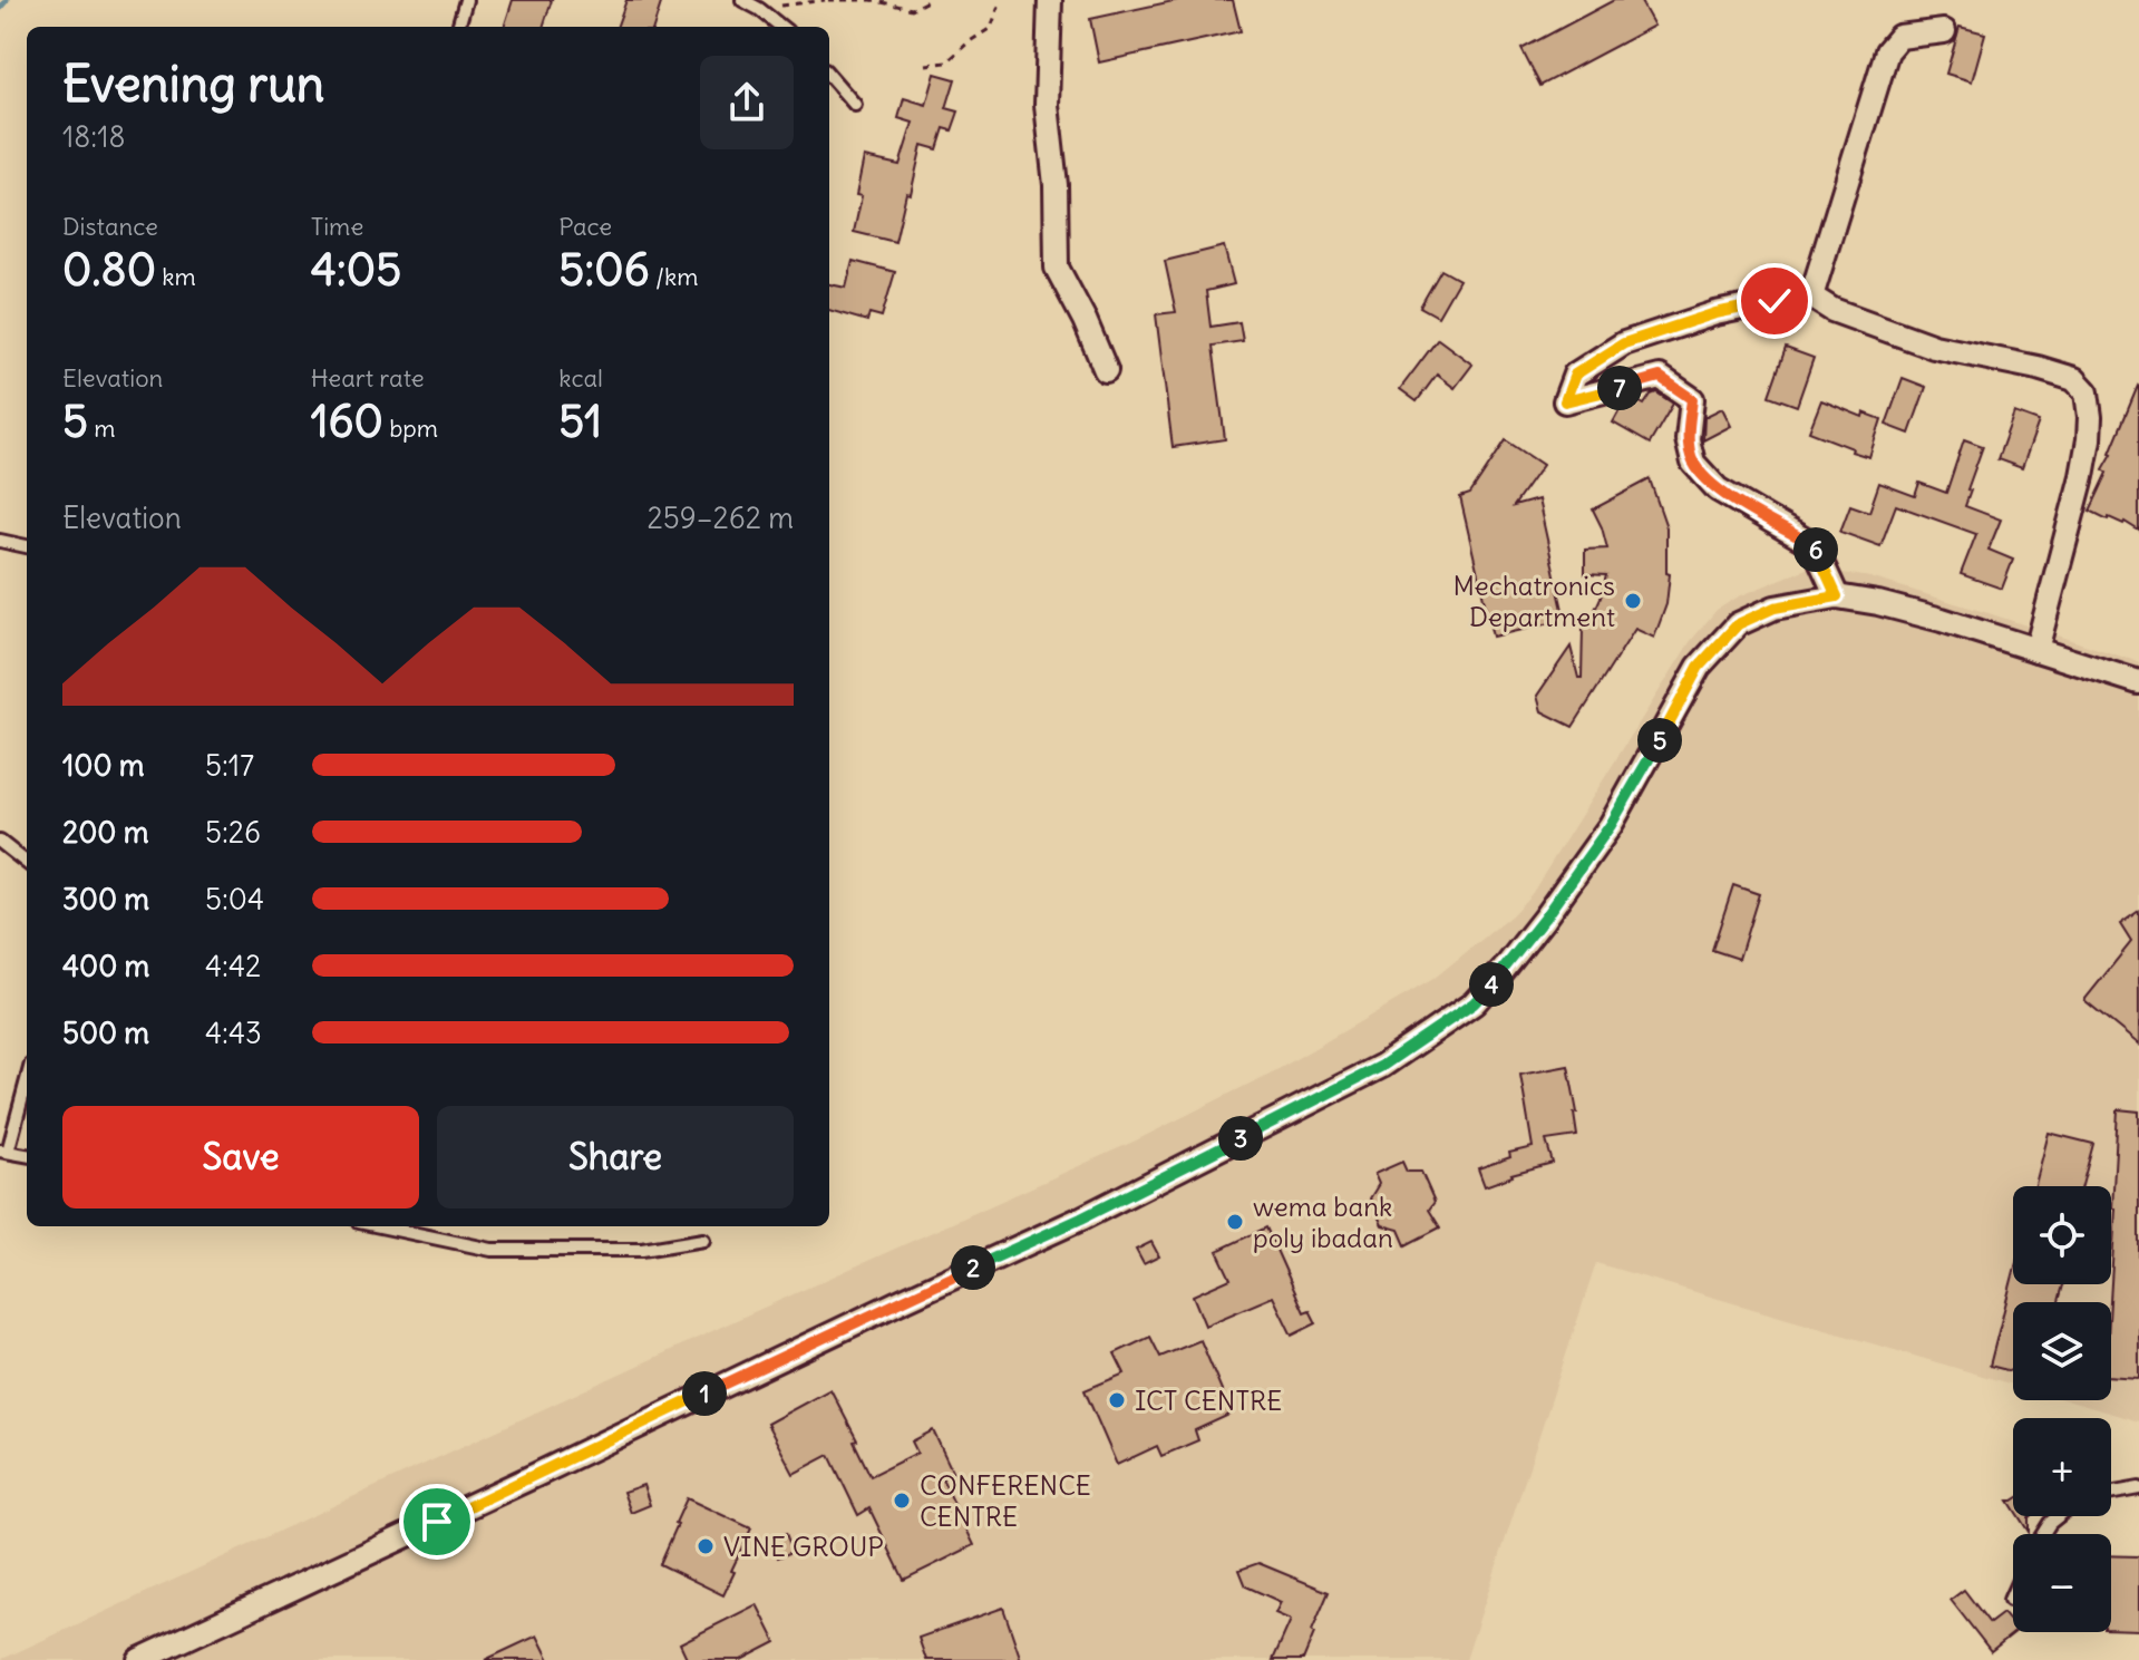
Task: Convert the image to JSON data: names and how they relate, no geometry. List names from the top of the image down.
{
  "places": [
    "Mechatronics Department",
    "wema bank poly ibadan",
    "ICT CENTRE",
    "CONFERENCE CENTRE",
    "VINE GROUP"
  ],
  "page": {
    "heading": ["Evening run", "18:18"],
    "stats": [
      ["Distance", "0.80 km"],
      ["Time", "4:05"],
      ["Pace", "5:06 /km"],
      ["Elevation", "5 m"],
      ["Heart rate", "160 bpm"],
      ["kcal", "51"]
    ],
    "pins": [
      "7",
      "6",
      "5",
      "4",
      "3",
      "2",
      "1"
    ],
    "chart": ["Elevation", "259–262 m"],
    "list": [
      {
        "name": "100 m",
        "note": "5:17"
      },
      {
        "name": "200 m",
        "note": "5:26"
      },
      {
        "name": "300 m",
        "note": "5:04"
      },
      {
        "name": "400 m",
        "note": "4:42"
      },
      {
        "name": "500 m",
        "note": "4:43"
      }
    ],
    "buttons": ["Save", "Share"],
    "map_buttons": ["+", "−"]
  }
}
